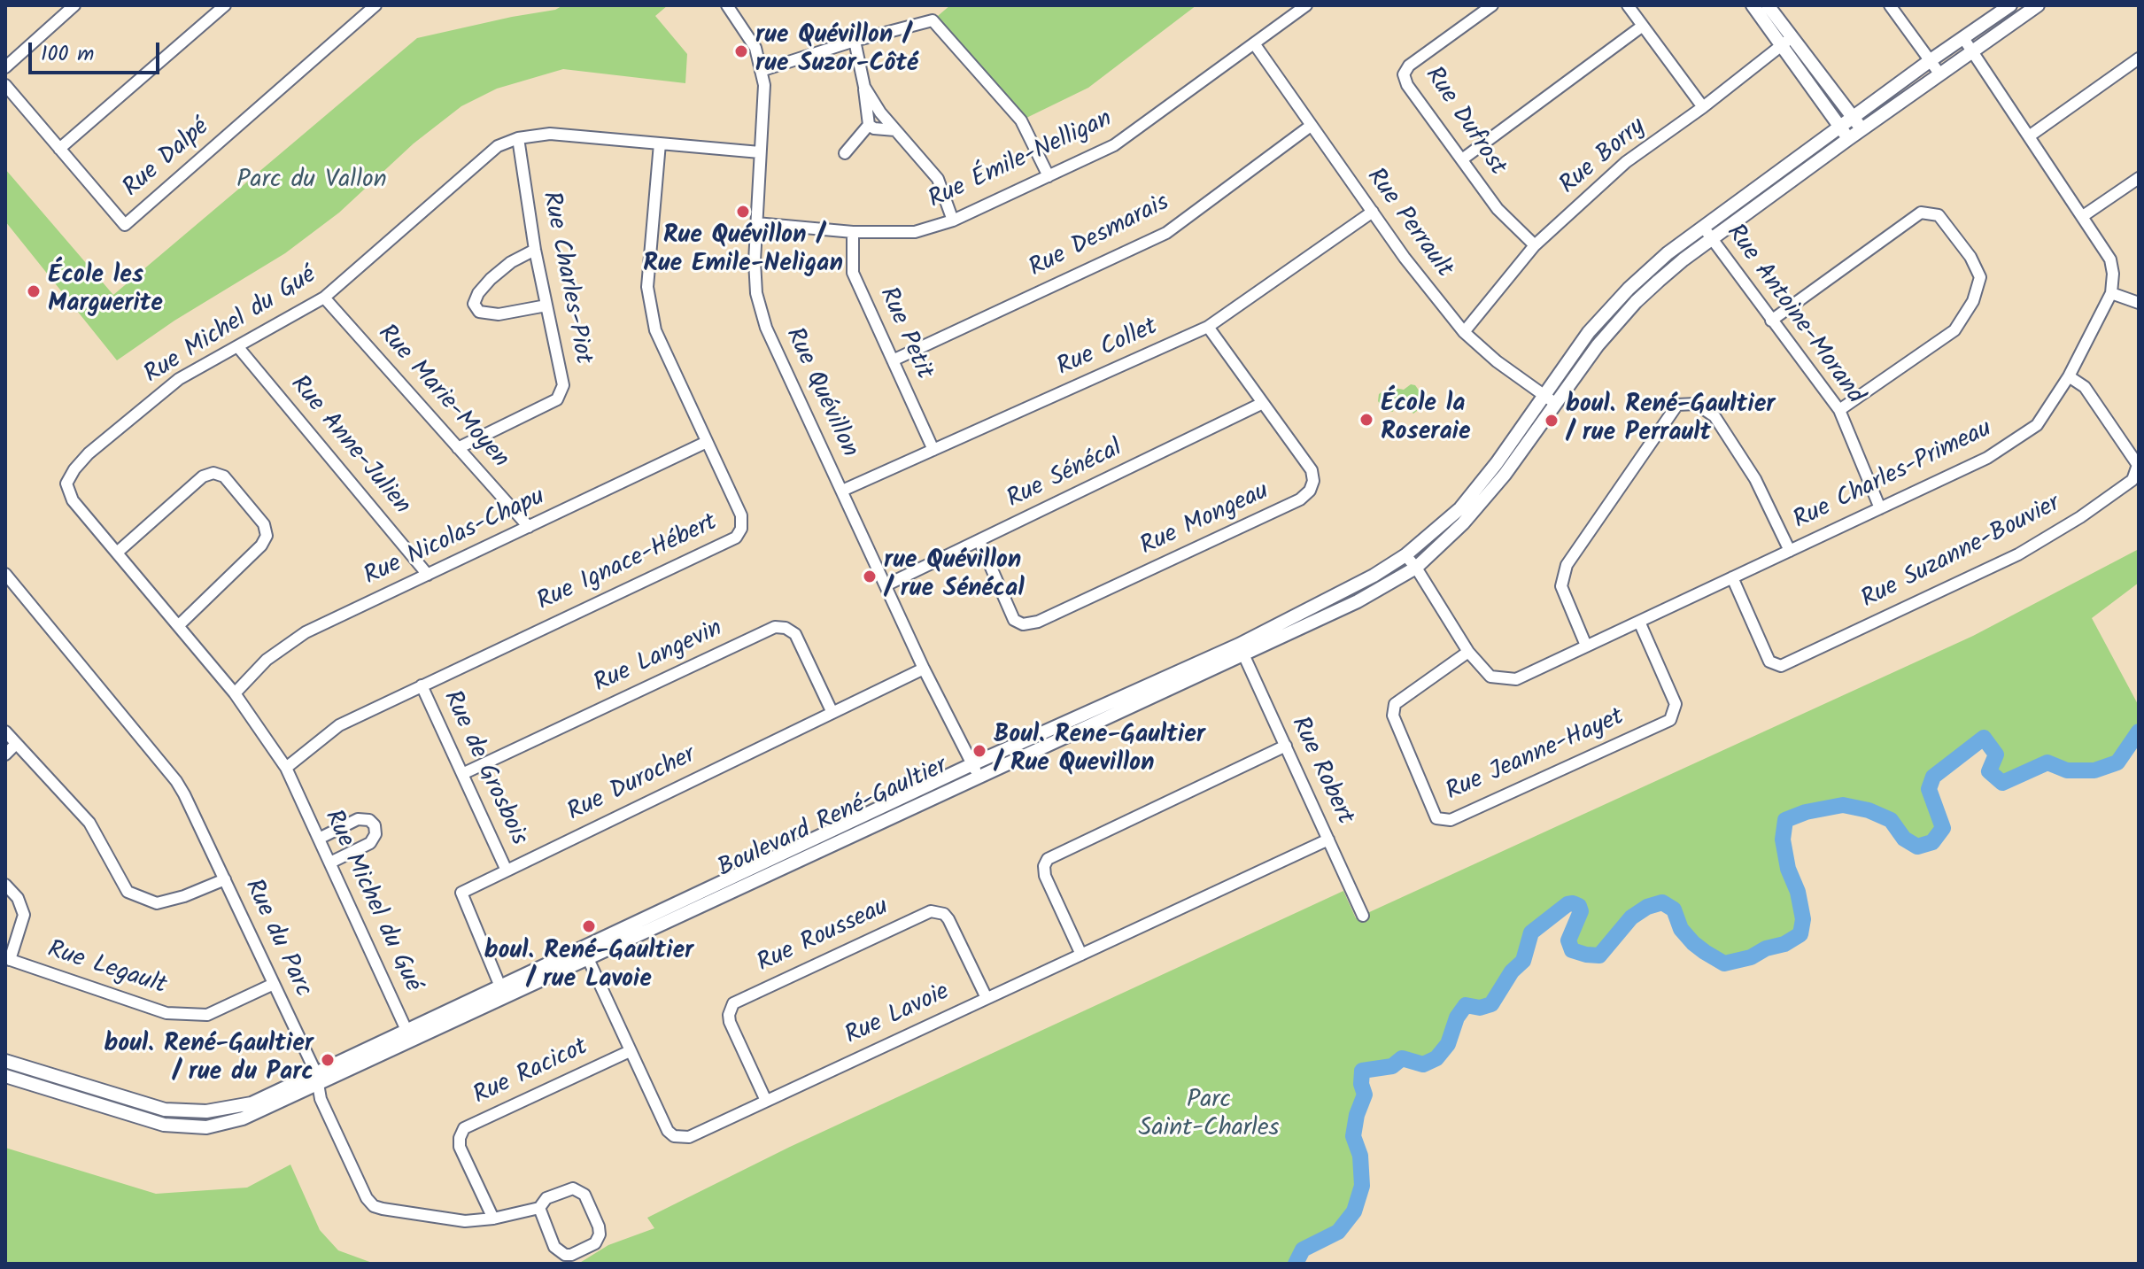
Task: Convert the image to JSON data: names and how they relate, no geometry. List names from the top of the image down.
{
  "streets": {
    "street": [
      "Rue Dufrost",
      "Rue Borry",
      "Rue Dalpé",
      "Rue Émile-Nelligan",
      "Rue Perrault",
      "Rue Desmarais",
      "Rue Charles-Piot",
      "Rue Antoine-Morand",
      "Rue Michel du Gué",
      "Rue Petit",
      "Rue Collet",
      "Rue Quévillon",
      "Rue Marie-Moyen",
      "Rue Anne-Julien",
      "Rue Sénécal",
      "Rue Charles-Primeau",
      "Rue Mongeau",
      "Rue Nicolas-Chapu",
      "Rue Suzanne-Bouvier",
      "Rue Ignace-Hébert",
      "Rue Langevin",
      "Rue Jeanne-Hayet",
      "Rue de Grosbois",
      "Rue Robert",
      "Rue Durocher",
      "Boulevard René-Gaultier",
      "Rue Rousseau",
      "Rue du Parc",
      "Rue Legault",
      "Rue Lavoie",
      "Rue Racicot"
    ]
  },
  "crossings": [
    ["Rue Dufrost", "Rue Borry"],
    ["Rue Borry", "Rue Perrault"],
    ["Rue Émile-Nelligan", "Rue Perrault"],
    ["Rue Émile-Nelligan", "Rue Petit"],
    ["Rue Émile-Nelligan", "Rue Quévillon"],
    ["Rue Perrault", "Rue Desmarais"],
    ["Rue Perrault", "Rue Collet"],
    ["Rue Perrault", "Boulevard René-Gaultier"],
    ["Rue Desmarais", "Rue Petit"],
    ["Rue Charles-Piot", "Rue Michel du Gué"],
    ["Rue Charles-Piot", "Rue Marie-Moyen"],
    ["Rue Antoine-Morand", "Rue Charles-Primeau"],
    ["Rue Antoine-Morand", "Boulevard René-Gaultier"],
    ["Rue Michel du Gué", "Rue Quévillon"],
    ["Rue Michel du Gué", "Rue Marie-Moyen"],
    ["Rue Michel du Gué", "Rue Anne-Julien"],
    ["Rue Michel du Gué", "Rue Nicolas-Chapu"],
    ["Rue Michel du Gué", "Rue Ignace-Hébert"],
    ["Rue Michel du Gué", "Boulevard René-Gaultier"],
    ["Rue Petit", "Rue Collet"],
    ["Rue Collet", "Rue Quévillon"],
    ["Rue Collet", "Rue Mongeau"],
    ["Rue Quévillon", "Rue Sénécal"],
    ["Rue Quévillon", "Rue Durocher"],
    ["Rue Quévillon", "Boulevard René-Gaultier"],
    ["Rue Marie-Moyen", "Rue Nicolas-Chapu"],
    ["Rue Anne-Julien", "Rue Nicolas-Chapu"],
    ["Rue Sénécal", "Rue Mongeau"],
    ["Rue Charles-Primeau", "Rue Suzanne-Bouvier"],
    ["Rue Charles-Primeau", "Rue Jeanne-Hayet"],
    ["Rue Charles-Primeau", "Boulevard René-Gaultier"],
    ["Rue Nicolas-Chapu", "Rue Ignace-Hébert"],
    ["Rue Ignace-Hébert", "Rue de Grosbois"],
    ["Rue Langevin", "Rue de Grosbois"],
    ["Rue Langevin", "Rue Durocher"],
    ["Rue de Grosbois", "Rue Durocher"],
    ["Rue Robert", "Boulevard René-Gaultier"],
    ["Rue Robert", "Rue Lavoie"],
    ["Rue Durocher", "Boulevard René-Gaultier"],
    ["Boulevard René-Gaultier", "Rue du Parc"],
    ["Boulevard René-Gaultier", "Rue Lavoie"],
    ["Rue Rousseau", "Rue Lavoie"],
    ["Rue du Parc", "Rue Legault"],
    ["Rue du Parc", "Rue Racicot"],
    ["Rue Lavoie", "Rue Racicot"]
  ],
  "parks": ["Parc du Vallon", "Parc Saint-Charles"],
  "places": [
    "rue Quévillon / rue Suzor-Côté",
    "Rue Quévillon / Rue Emile-Neligan",
    "École les Marguerite",
    "École la Roseraie",
    "boul. René-Gaultier / rue Perrault",
    "rue Quévillon / rue Sénécal",
    "Boul. Rene-Gaultier / Rue Quevillon",
    "boul. René-Gaultier / rue Lavoie",
    "boul. René-Gaultier / rue du Parc"
  ],
  "scale_bar": "100 m"
}
